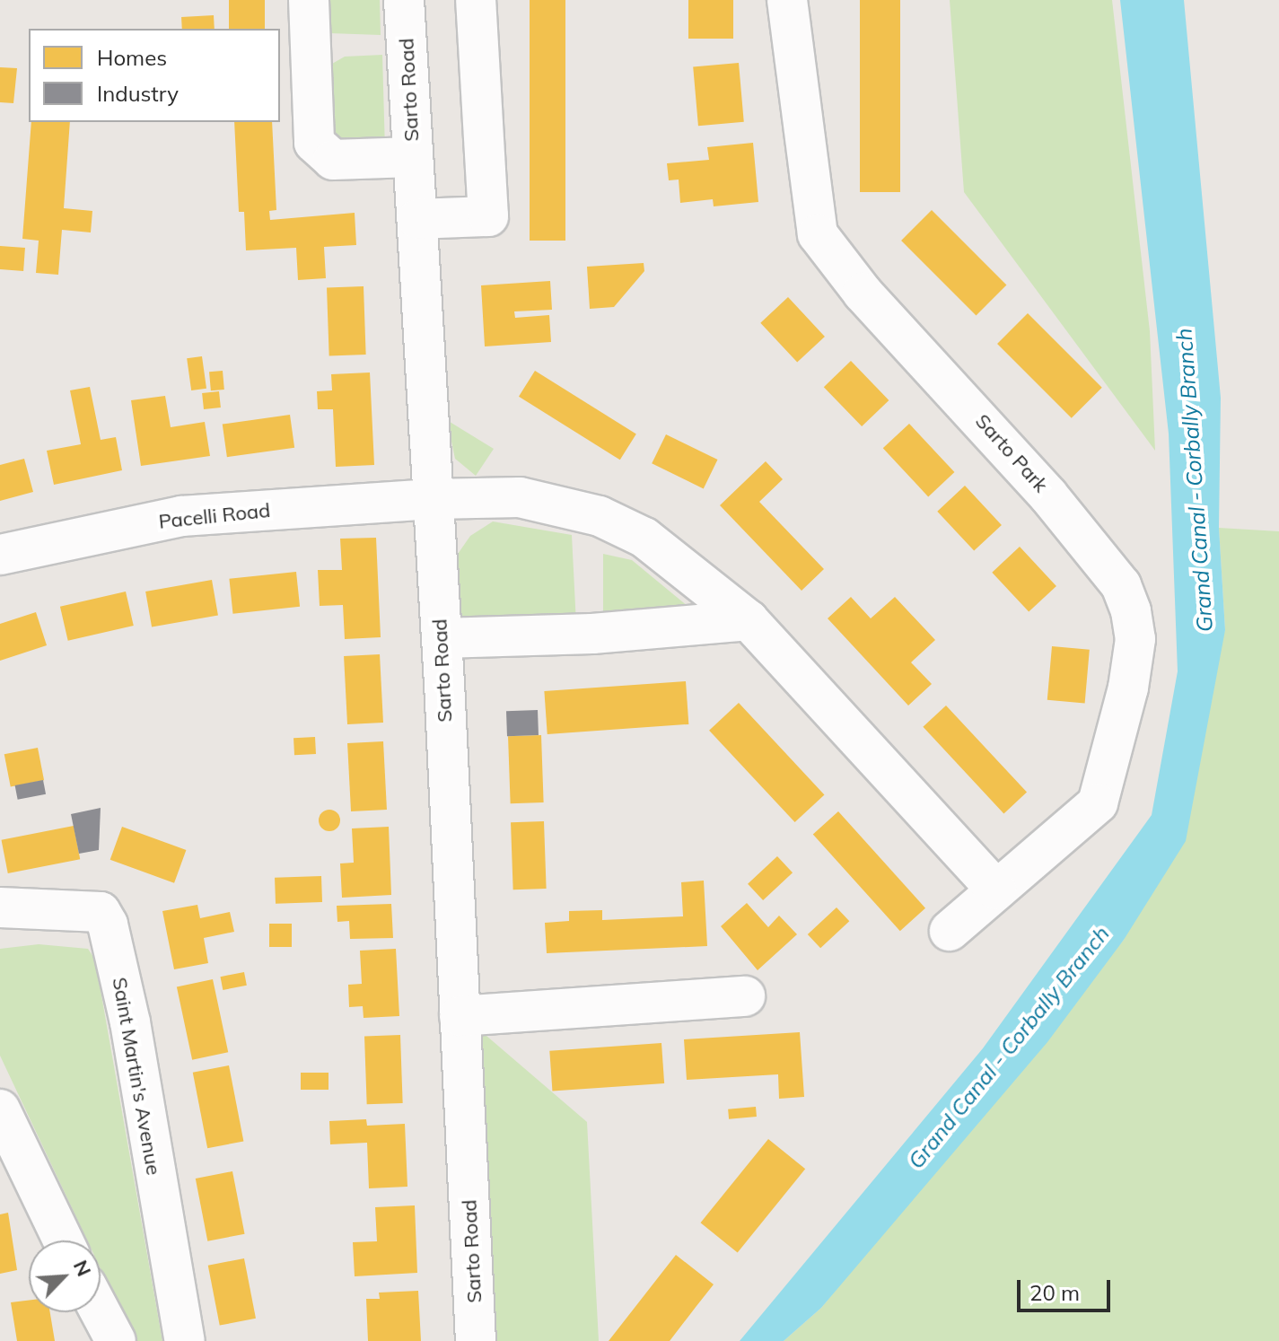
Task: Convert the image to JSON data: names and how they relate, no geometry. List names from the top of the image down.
{
  "streets": {
    "street": [
      "Sarto Road",
      "Sarto Park",
      "Pacelli Road",
      "Saint Martin's Avenue"
    ]
  },
  "crossings": [
    ["Sarto Road", "Pacelli Road"]
  ],
  "water": ["Grand Canal - Corbally Branch"],
  "legend": ["Homes", "Industry"],
  "scale_bar": "20 m",
  "north": "top right"
}
